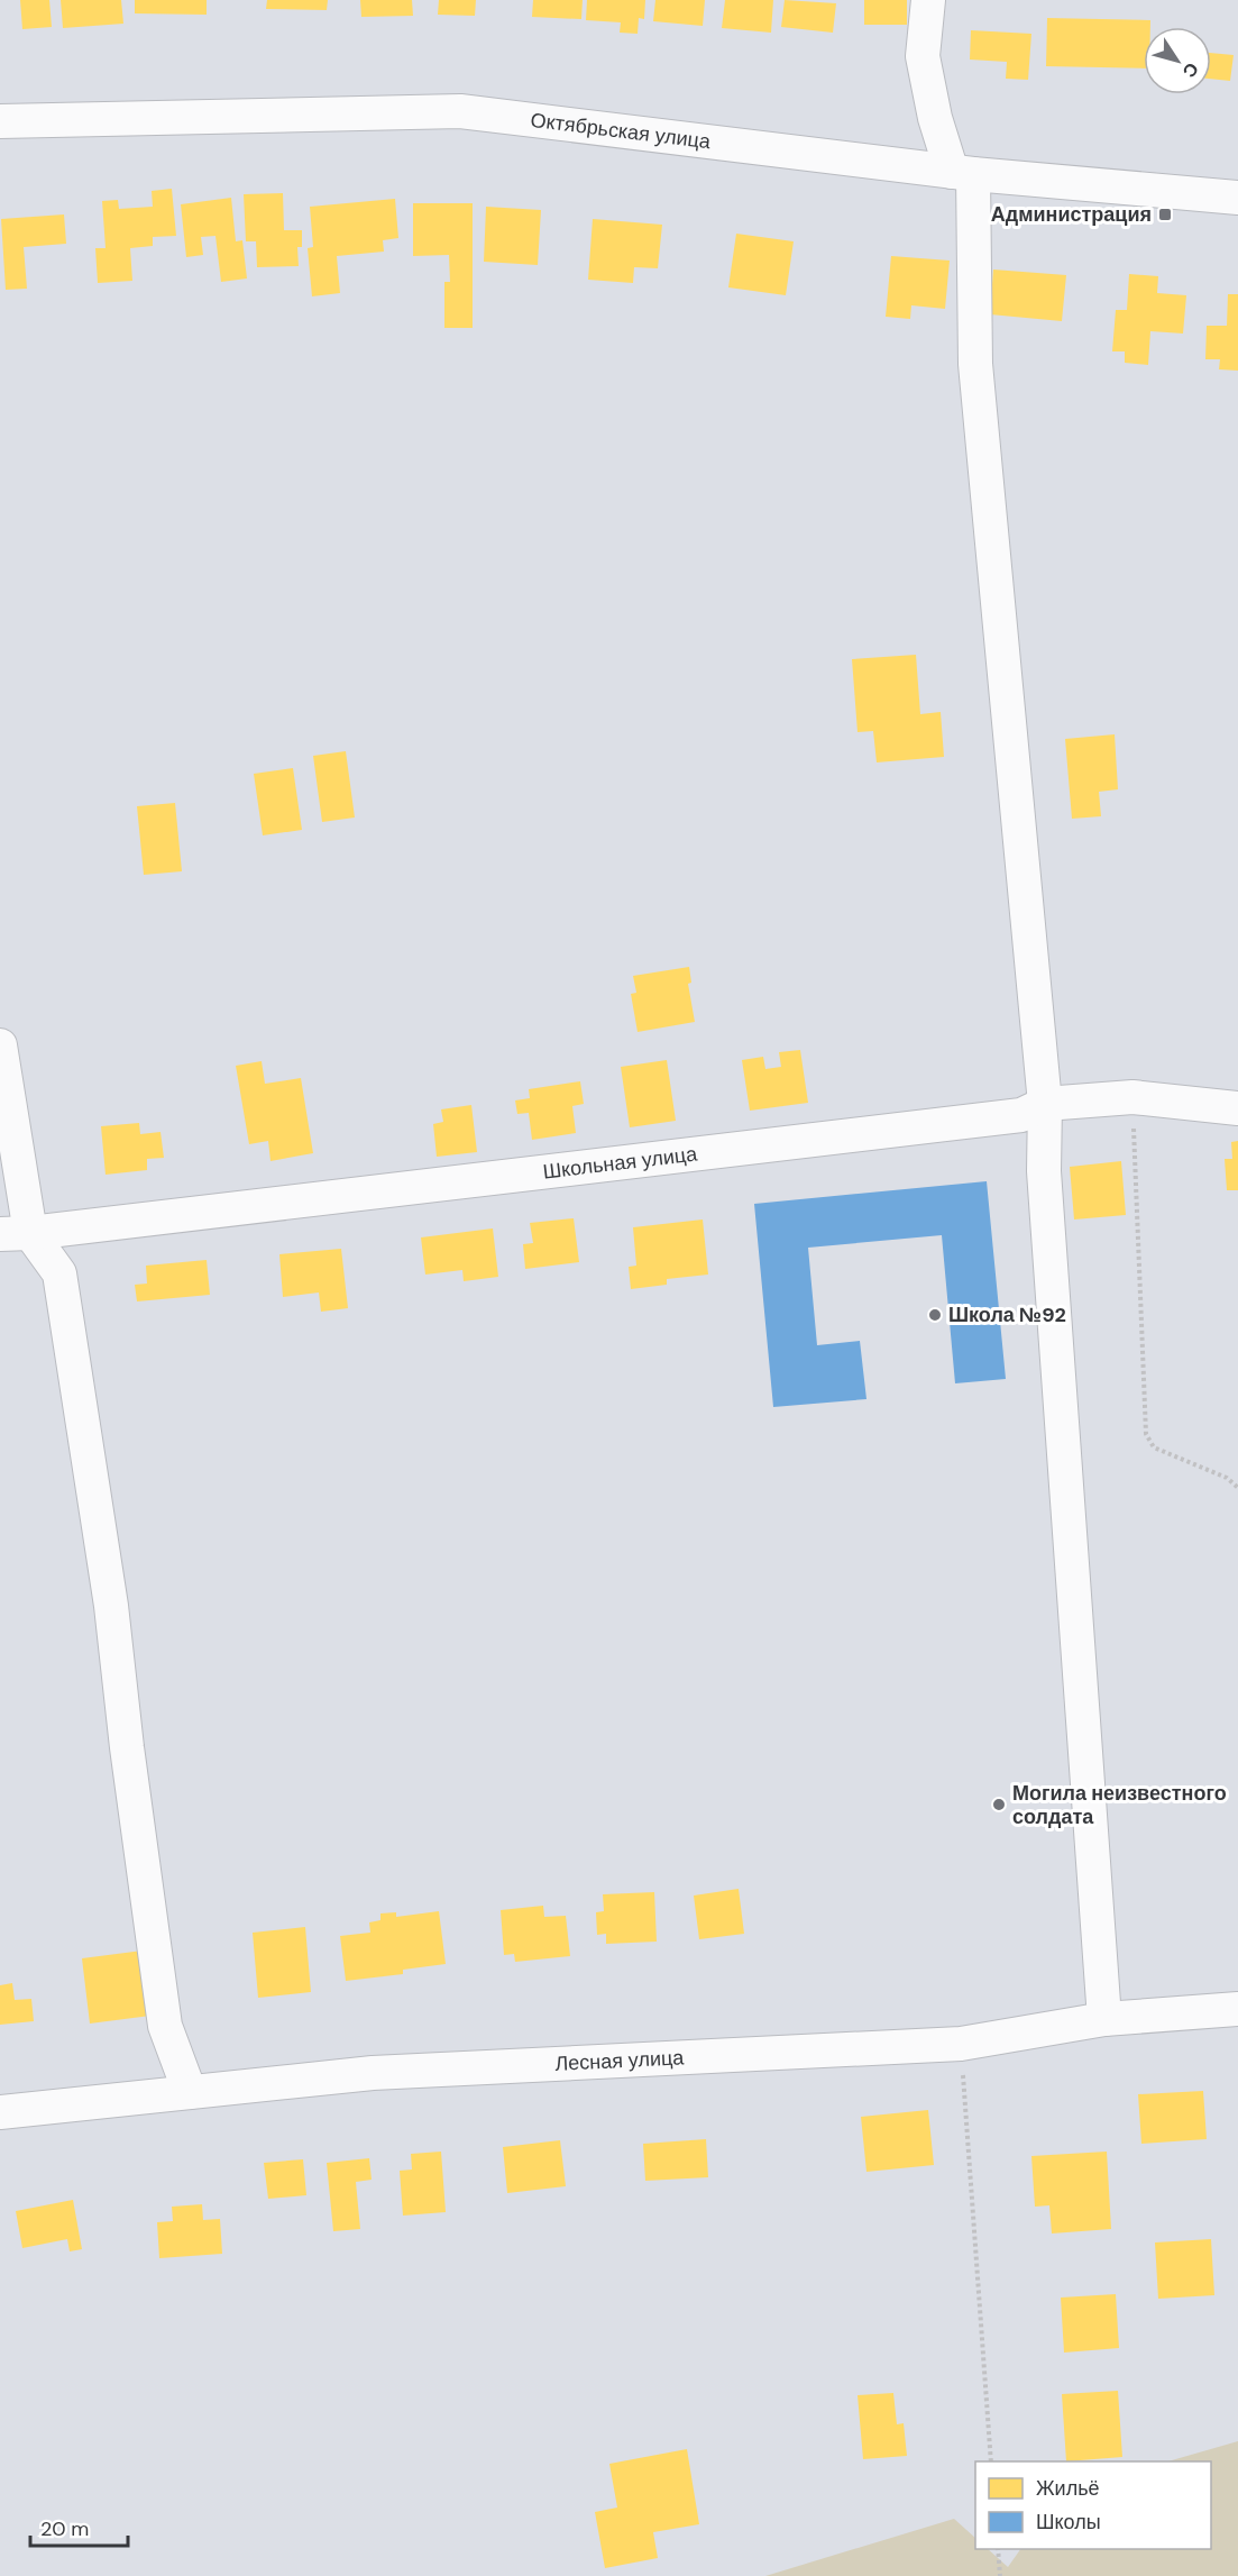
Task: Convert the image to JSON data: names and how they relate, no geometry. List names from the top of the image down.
{
  "streets": {
    "street": ["Октябрьская улица", "Школьная улица", "Лесная улица"]
  },
  "places": {
    "transit": ["Администрация"],
    "other": ["Школа №92", "Могила неизвестного солдата"]
  },
  "legend": ["Жильё", "Школы"],
  "scale_bar": "20 m",
  "north": "bottom right"
}
